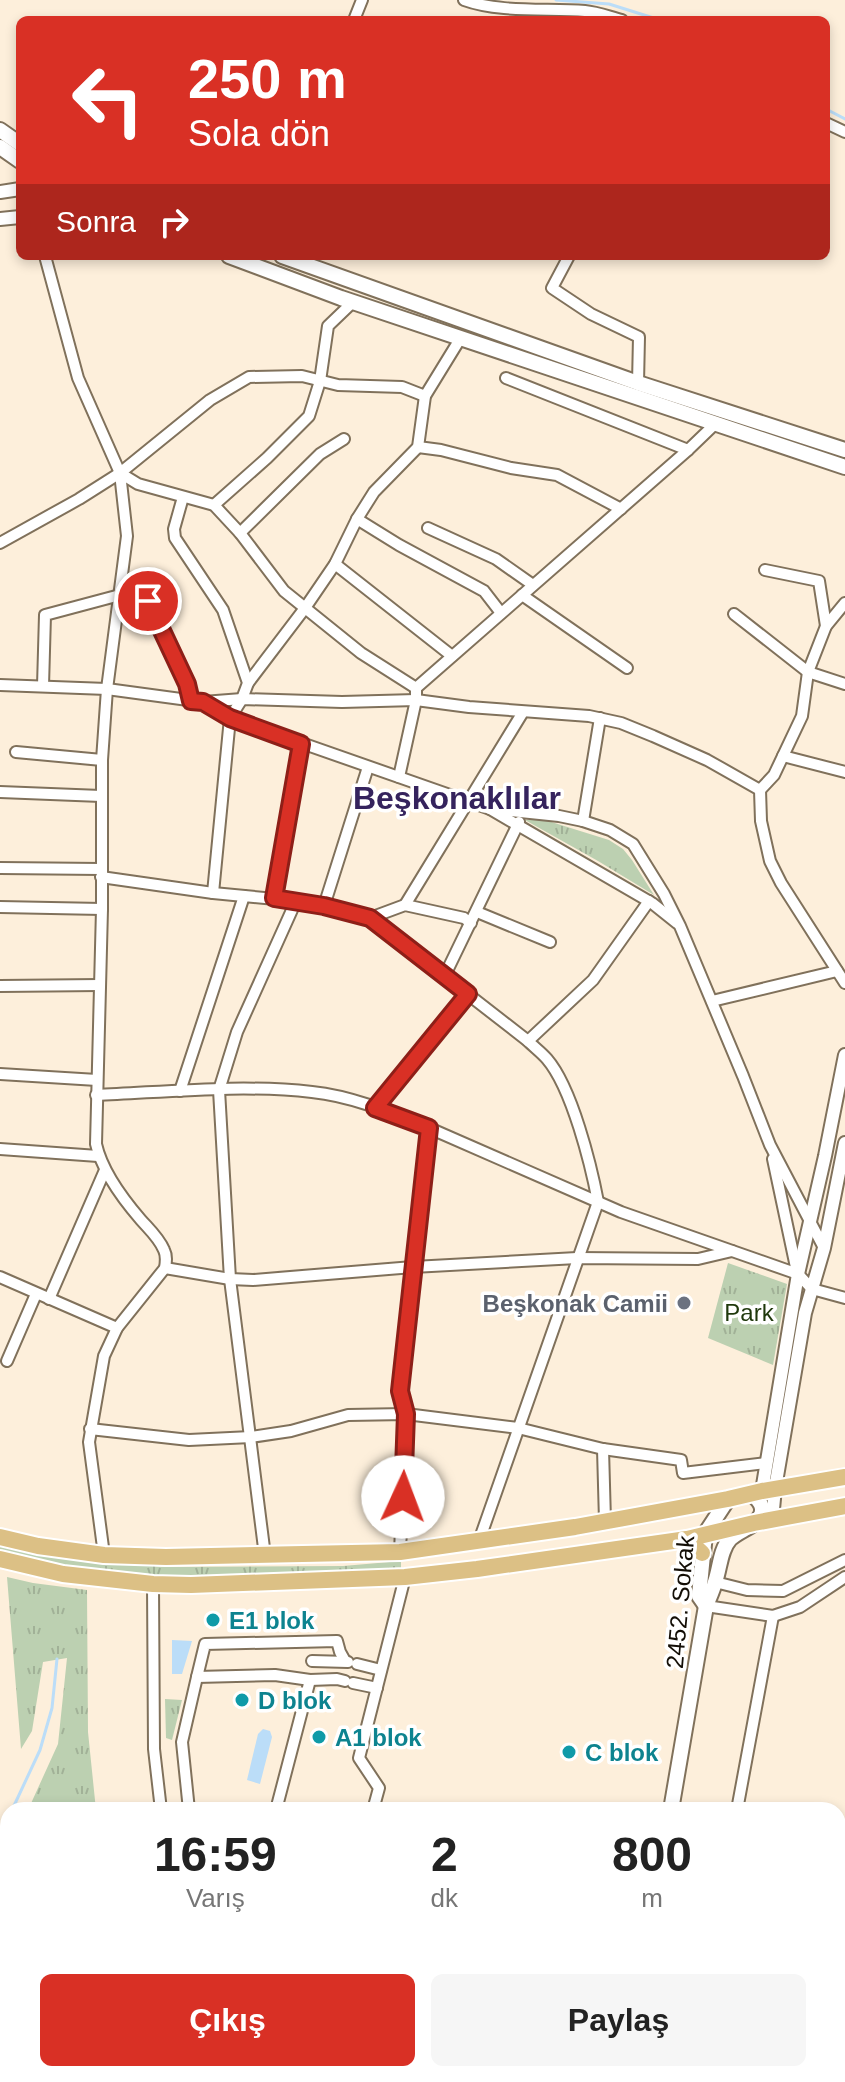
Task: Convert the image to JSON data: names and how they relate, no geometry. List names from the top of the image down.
{
  "streets": {
    "main road": ["2452. Sokak"]
  },
  "districts": ["Beşkonaklılar"],
  "parks": ["Park"],
  "places": [
    "Beşkonak Camii",
    "E1 blok",
    "D blok",
    "A1 blok",
    "C blok"
  ],
  "page": {
    "turn": ["250 m", "Sola dön"],
    "then": "Sonra",
    "eta": [
      "16:59",
      "Varış",
      "2",
      "dk",
      "800",
      "m"
    ],
    "buttons": ["Çıkış", "Paylaş"]
  }
}
